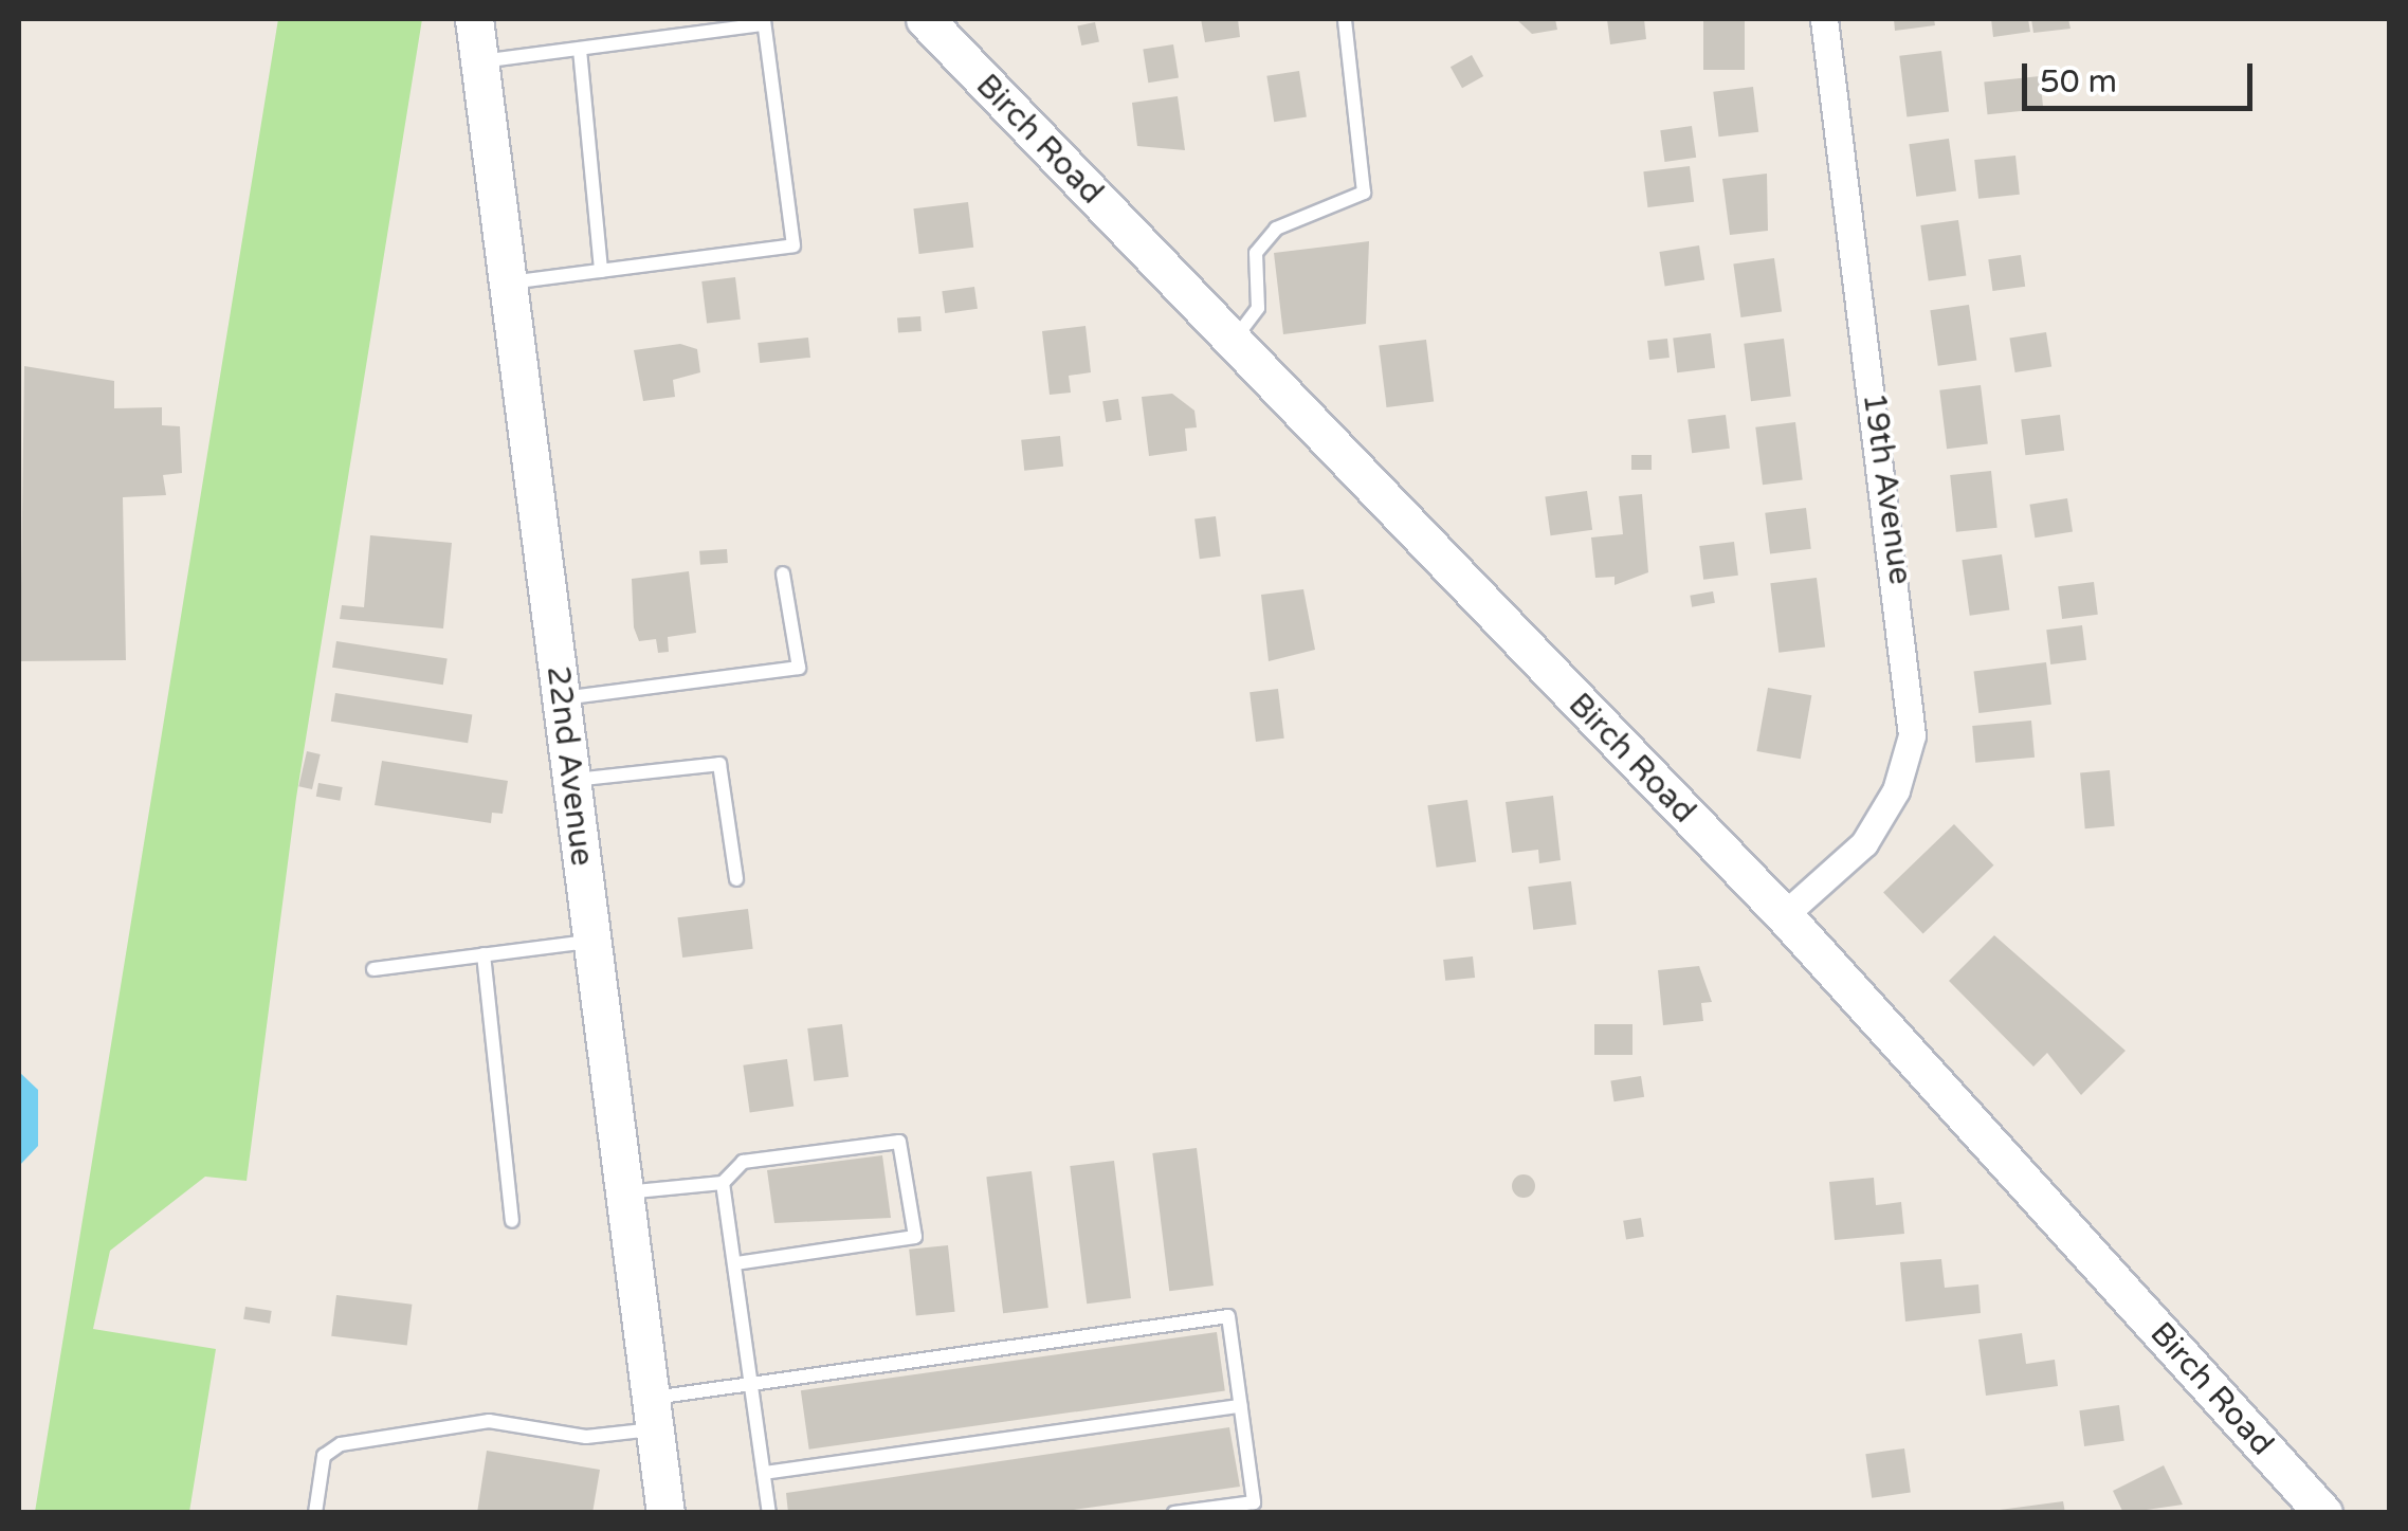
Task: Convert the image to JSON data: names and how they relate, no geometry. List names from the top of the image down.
{
  "streets": {
    "street": ["Birch Road", "19th Avenue", "22nd Avenue"]
  },
  "crossings": [
    ["Birch Road", "19th Avenue"]
  ],
  "scale_bar": "50 m"
}
